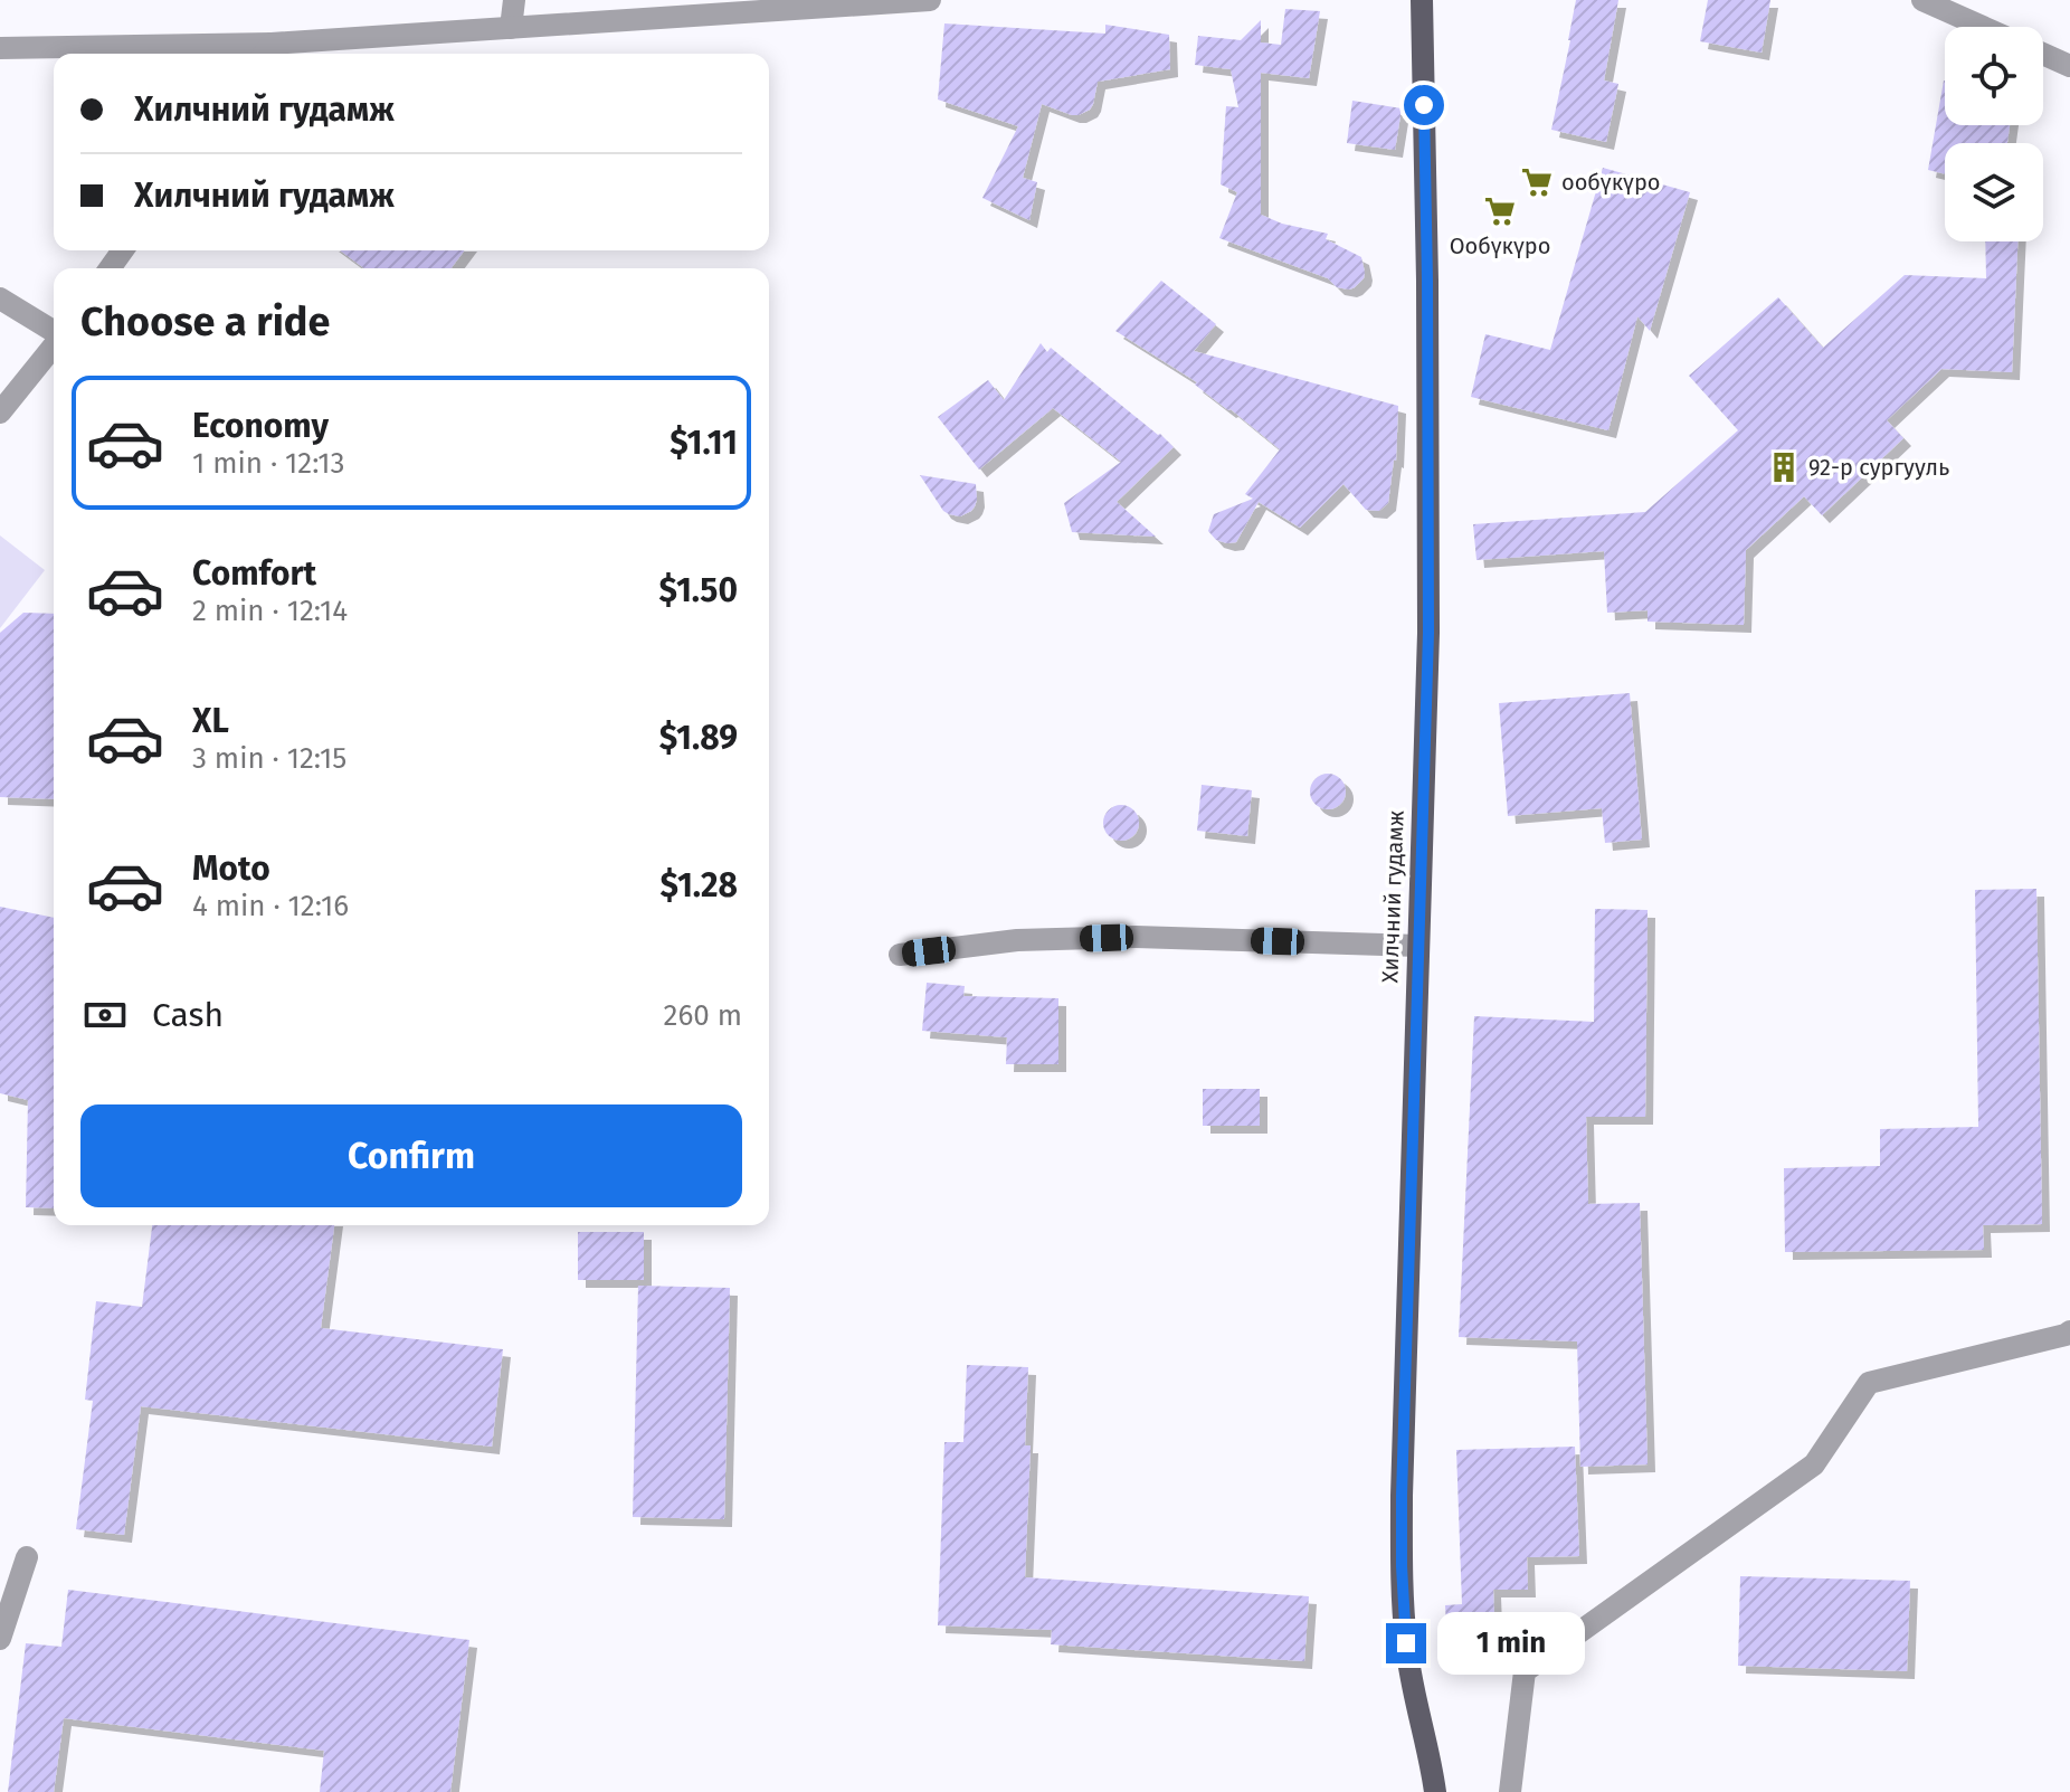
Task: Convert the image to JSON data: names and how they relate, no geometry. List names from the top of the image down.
{
  "streets": {
    "main road": ["Хилчний гудамж"]
  },
  "places": {
    "supermarket": ["ообүкүро", "Ообүкүро"],
    "building": ["92-р сургууль"]
  },
  "page": {
    "banner": ["Хилчний гудамж", "Хилчний гудамж"],
    "heading": "Choose a ride",
    "list": [
      {
        "name": "Economy",
        "note": "1 min · 12:13",
        "value": "$1.11"
      },
      {
        "name": "Comfort",
        "note": "2 min · 12:14",
        "value": "$1.50"
      },
      {
        "name": "XL",
        "note": "3 min · 12:15",
        "value": "$1.89"
      },
      {
        "name": "Moto",
        "note": "4 min · 12:16",
        "value": "$1.28"
      }
    ],
    "pay": ["Cash", "260 m"],
    "buttons": "Confirm",
    "bubble": "1 min"
  }
}
